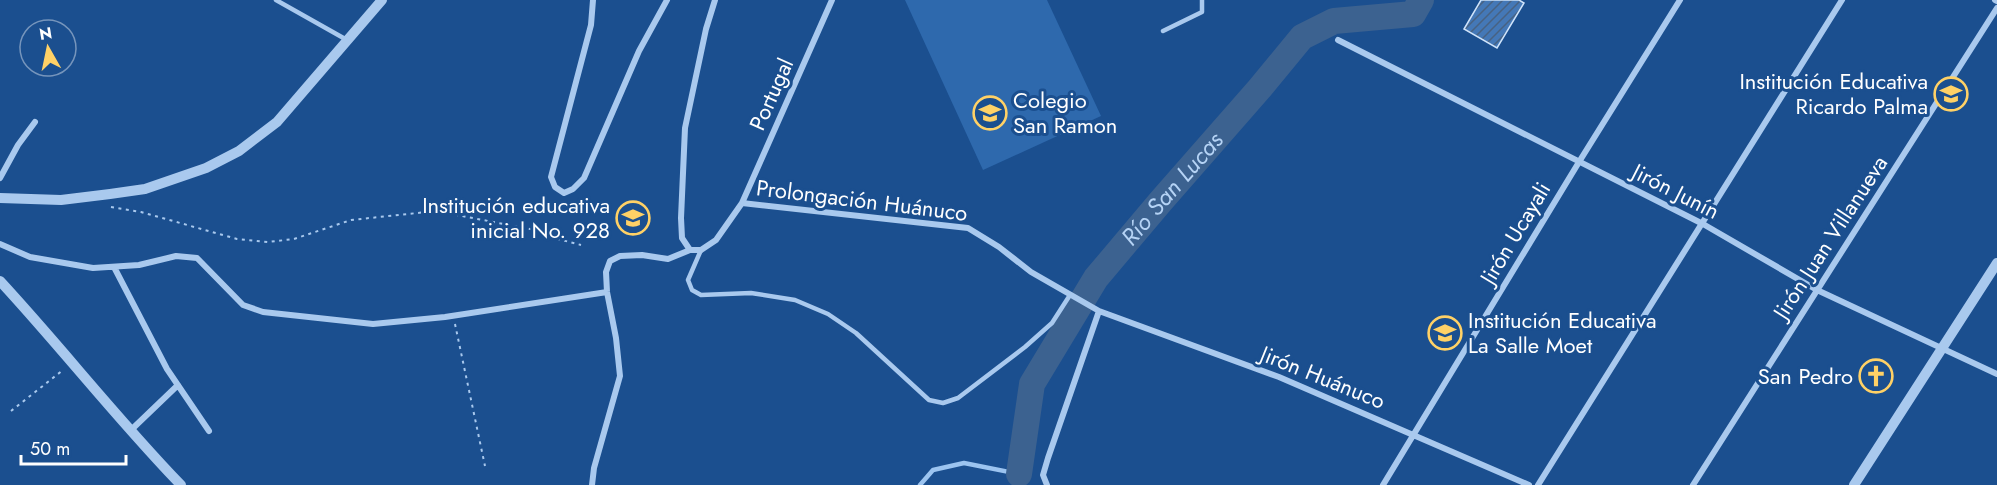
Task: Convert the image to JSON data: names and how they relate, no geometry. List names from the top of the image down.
{
  "streets": {
    "street": [
      "Portugal",
      "Jirón Junín",
      "Prolongación Huánuco",
      "Jirón Ucayali",
      "Jirón Juan Villanueva",
      "Jirón Huánuco"
    ]
  },
  "crossings": [
    ["Portugal", "Prolongación Huánuco"],
    ["Jirón Junín", "Jirón Ucayali"],
    ["Jirón Junín", "Jirón Juan Villanueva"],
    ["Prolongación Huánuco", "Jirón Huánuco"],
    ["Jirón Ucayali", "Jirón Huánuco"]
  ],
  "water": ["Río San Lucas"],
  "places": {
    "school or university": [
      "Institución Educativa Ricardo Palma",
      "Colegio San Ramon",
      "Institución educativa inicial No. 928",
      "Institución Educativa La Salle Moet"
    ],
    "church": ["San Pedro"]
  },
  "scale_bar": "50 m",
  "north": "top"
}
